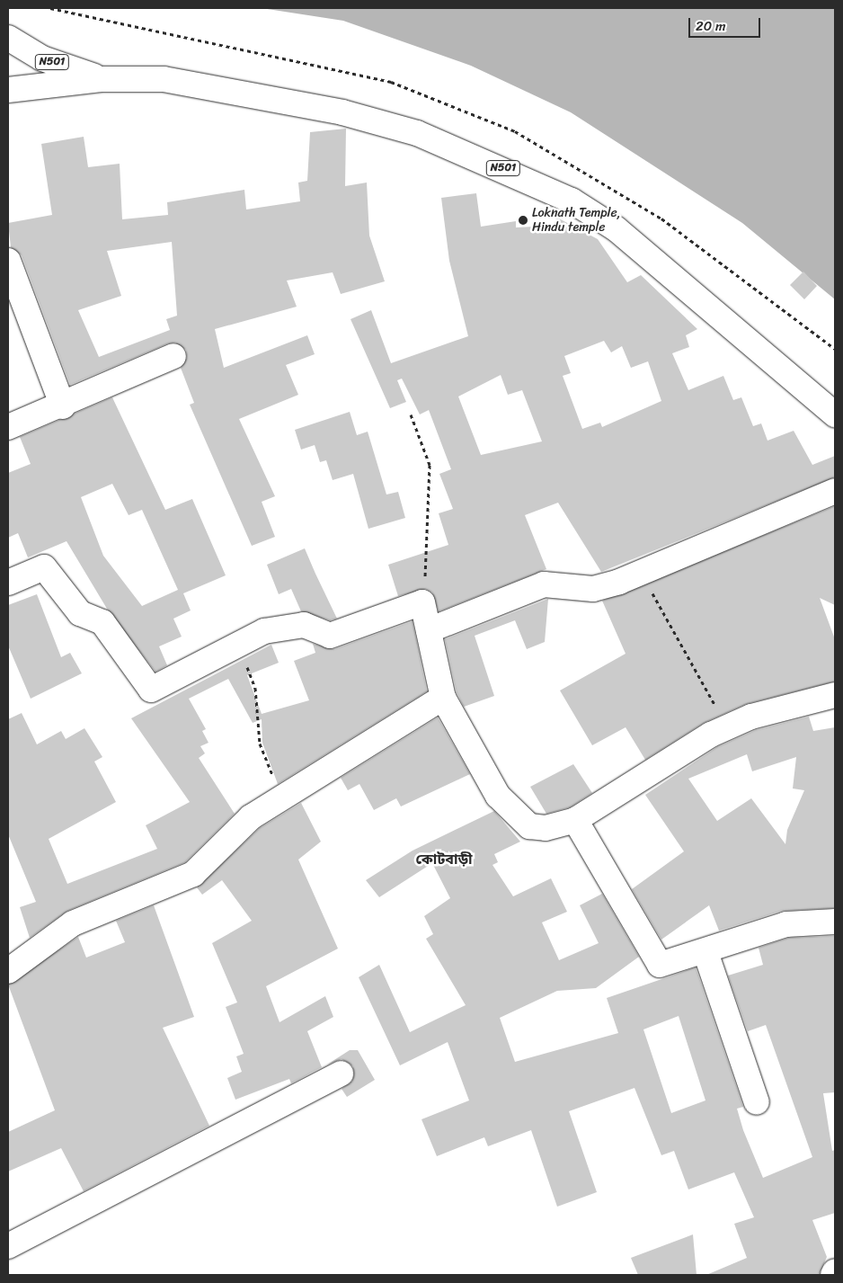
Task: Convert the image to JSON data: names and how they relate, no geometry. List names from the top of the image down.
{
  "streets": {
    "main road": ["N501"]
  },
  "districts": ["কোটবাড়ী"],
  "places": ["Loknath Temple, Hindu temple"],
  "scale_bar": "20 m"
}
